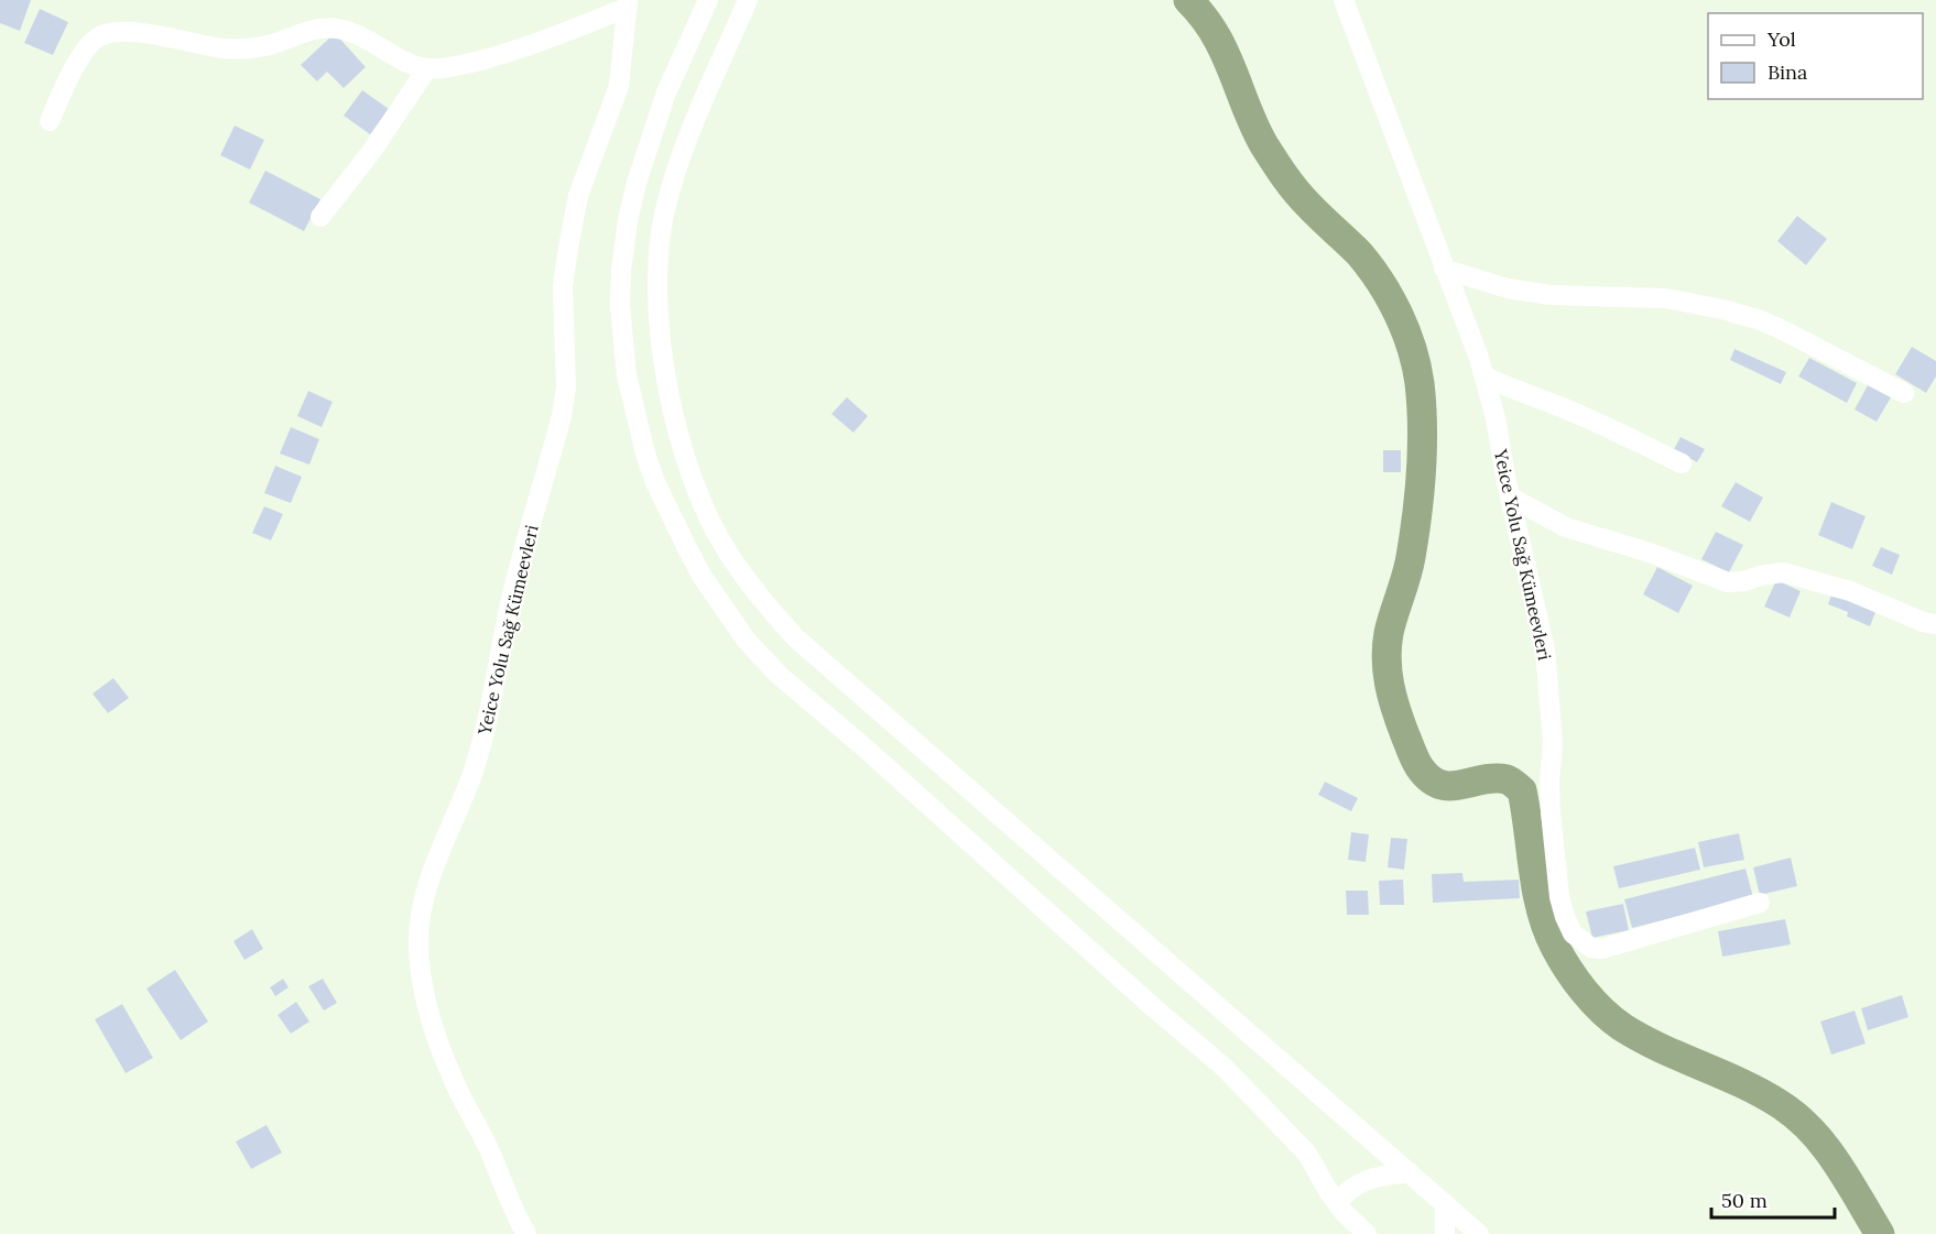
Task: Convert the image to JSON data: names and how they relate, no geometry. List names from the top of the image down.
{
  "streets": {
    "street": ["Yeice Yolu Sağ Kümeevleri"]
  },
  "legend": ["Yol", "Bina"],
  "scale_bar": "50 m"
}
